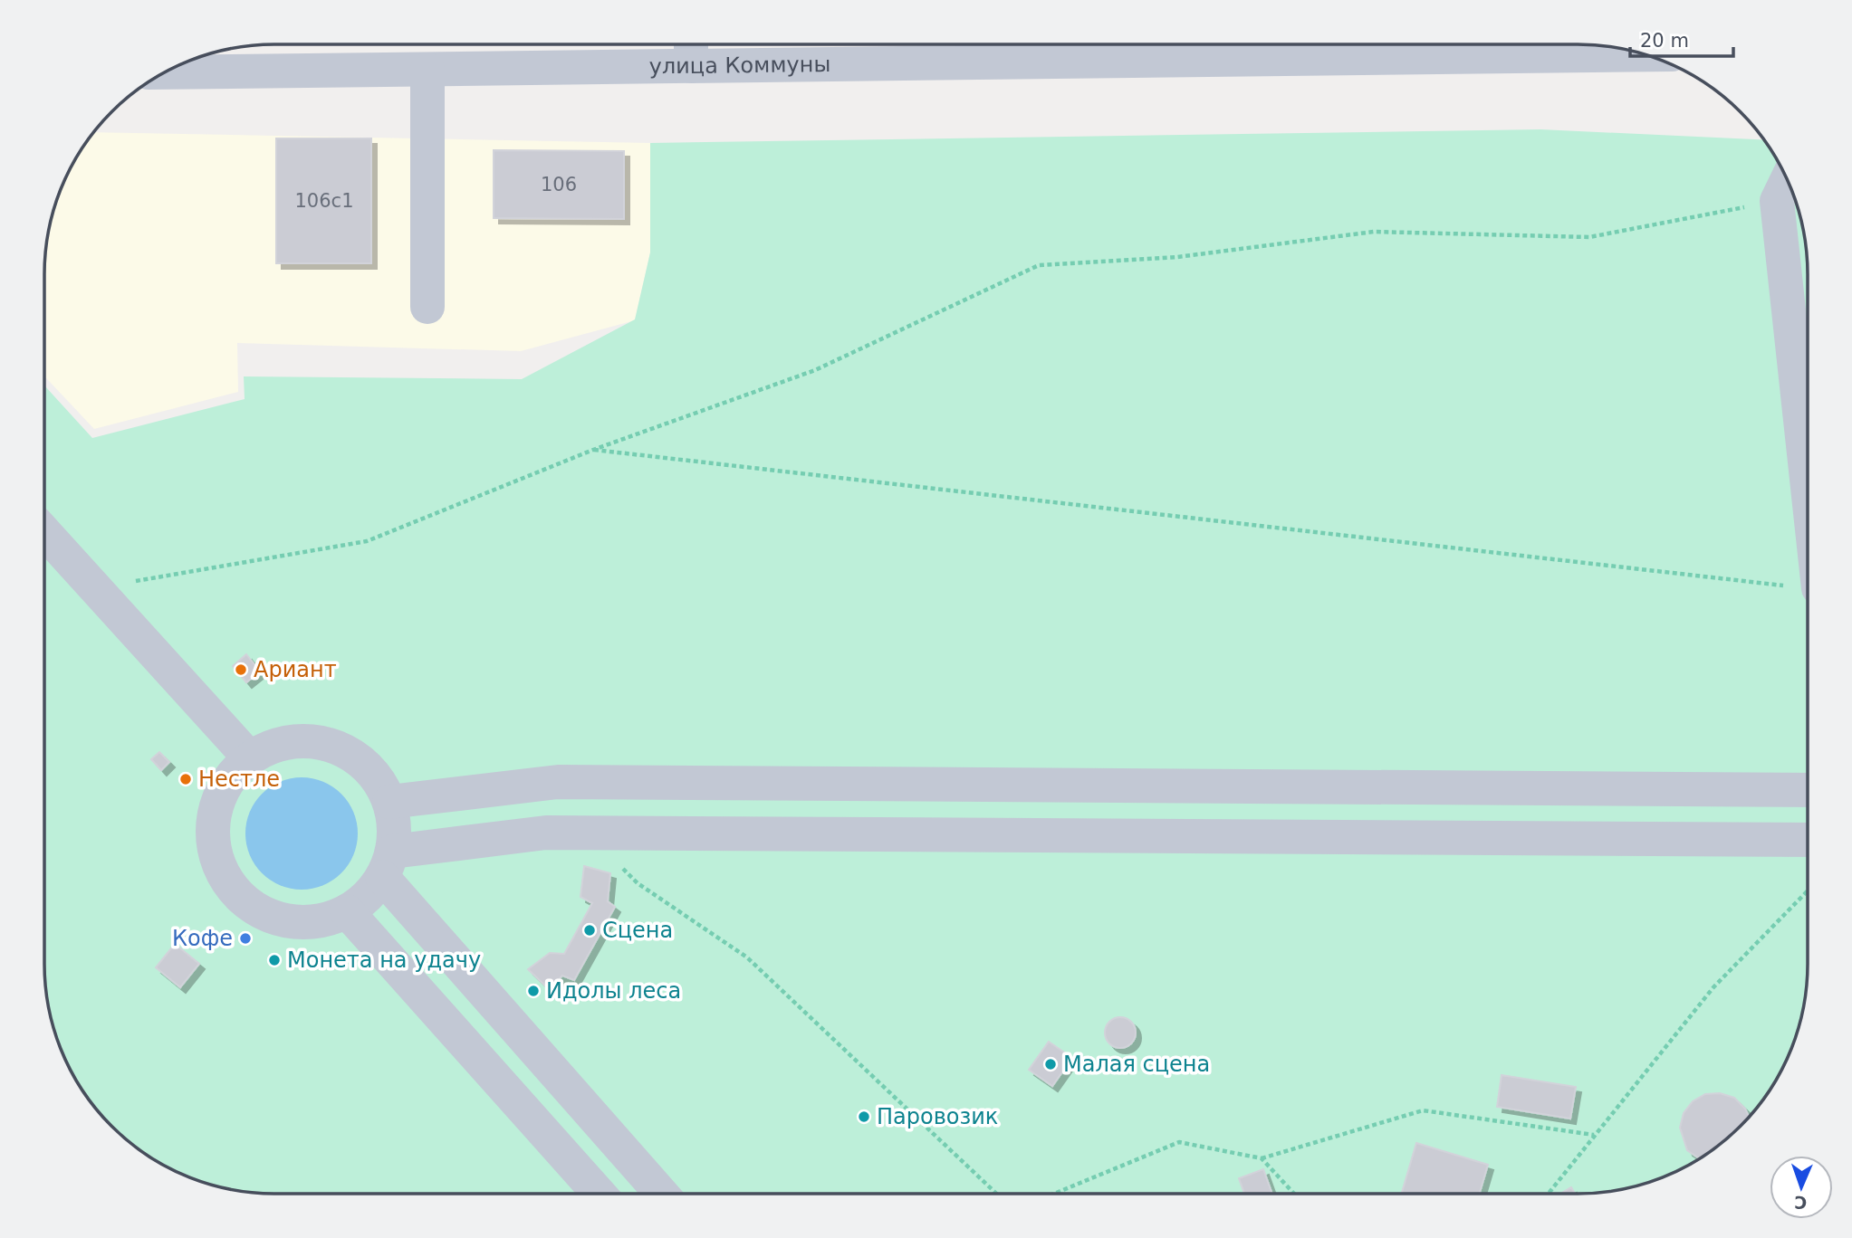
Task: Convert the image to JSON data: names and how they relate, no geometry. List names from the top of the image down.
{
  "streets": {
    "street": ["улица Коммуны"]
  },
  "places": [
    "Ариант",
    "Нестле",
    "Сцена",
    "Кофе",
    "Монета на удачу",
    "Идолы леса",
    "Малая сцена",
    "Паровозик"
  ],
  "house_numbers": ["106", "106с1"],
  "scale_bar": "20 m",
  "north": "bottom"
}
